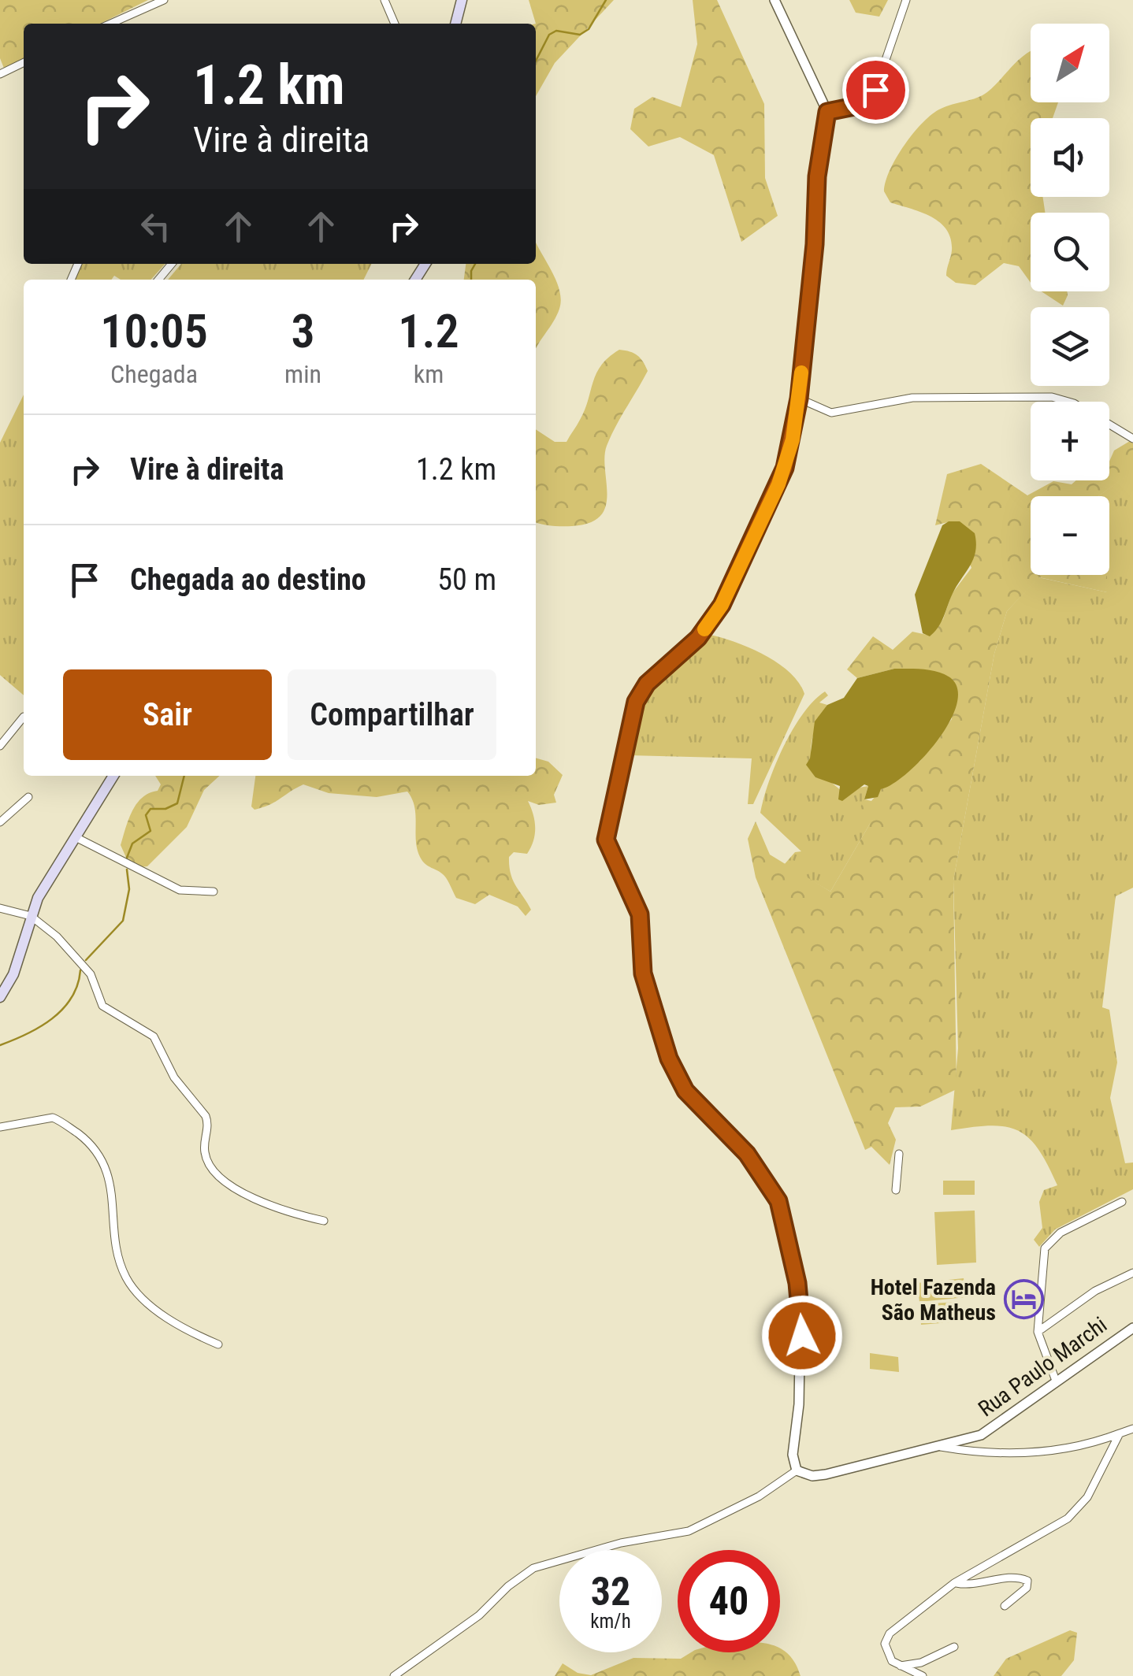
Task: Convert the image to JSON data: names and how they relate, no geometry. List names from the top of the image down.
{
  "streets": {
    "street": ["Rua Paulo Marchi"]
  },
  "places": {
    "hotel": ["Hotel Fazenda São Matheus"]
  },
  "north": "top right",
  "page": {
    "map_buttons": ["+", "−"],
    "turn": ["1.2 km", "Vire à direita"],
    "eta": [
      "10:05",
      "Chegada",
      "3",
      "min",
      "1.2",
      "km"
    ],
    "list": [
      {
        "name": "Vire à direita",
        "value": "1.2 km"
      },
      {
        "name": "Chegada ao destino",
        "value": "50 m"
      }
    ],
    "buttons": ["Sair", "Compartilhar"],
    "speed": "32 km/h",
    "limit": "40"
  }
}
